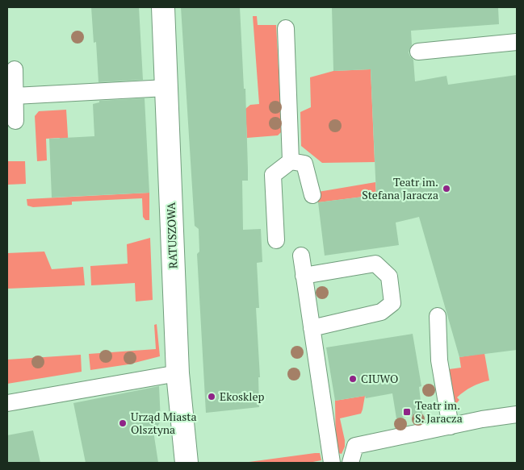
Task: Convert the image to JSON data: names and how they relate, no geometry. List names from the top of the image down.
{
  "streets": {
    "street": ["RATUSZOWA"]
  },
  "places": {
    "other": [
      "Teatr im. Stefana Jaracza",
      "CIUWO",
      "Ekosklep",
      "Urząd Miasta Olsztyna"
    ],
    "transit": ["Teatr im. S. Jaracza"]
  }
}
